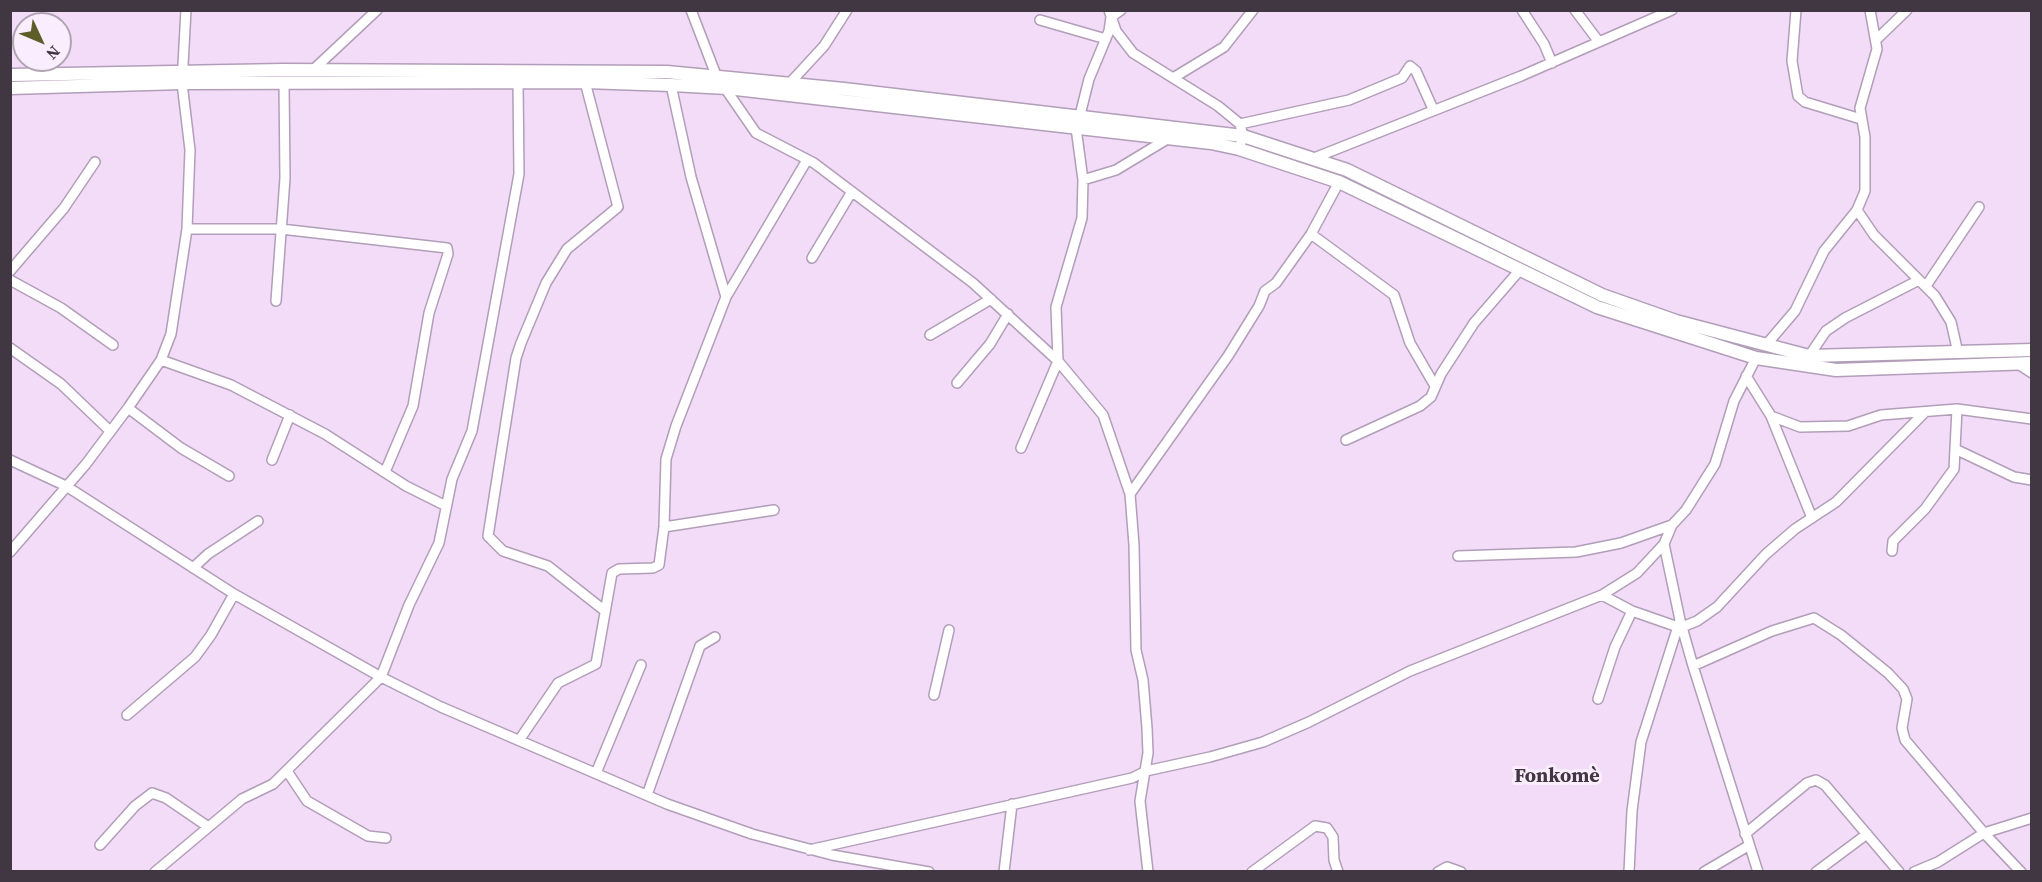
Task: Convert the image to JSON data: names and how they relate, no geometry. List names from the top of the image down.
{
  "districts": ["Fonkomè"],
  "north": "bottom right"
}
